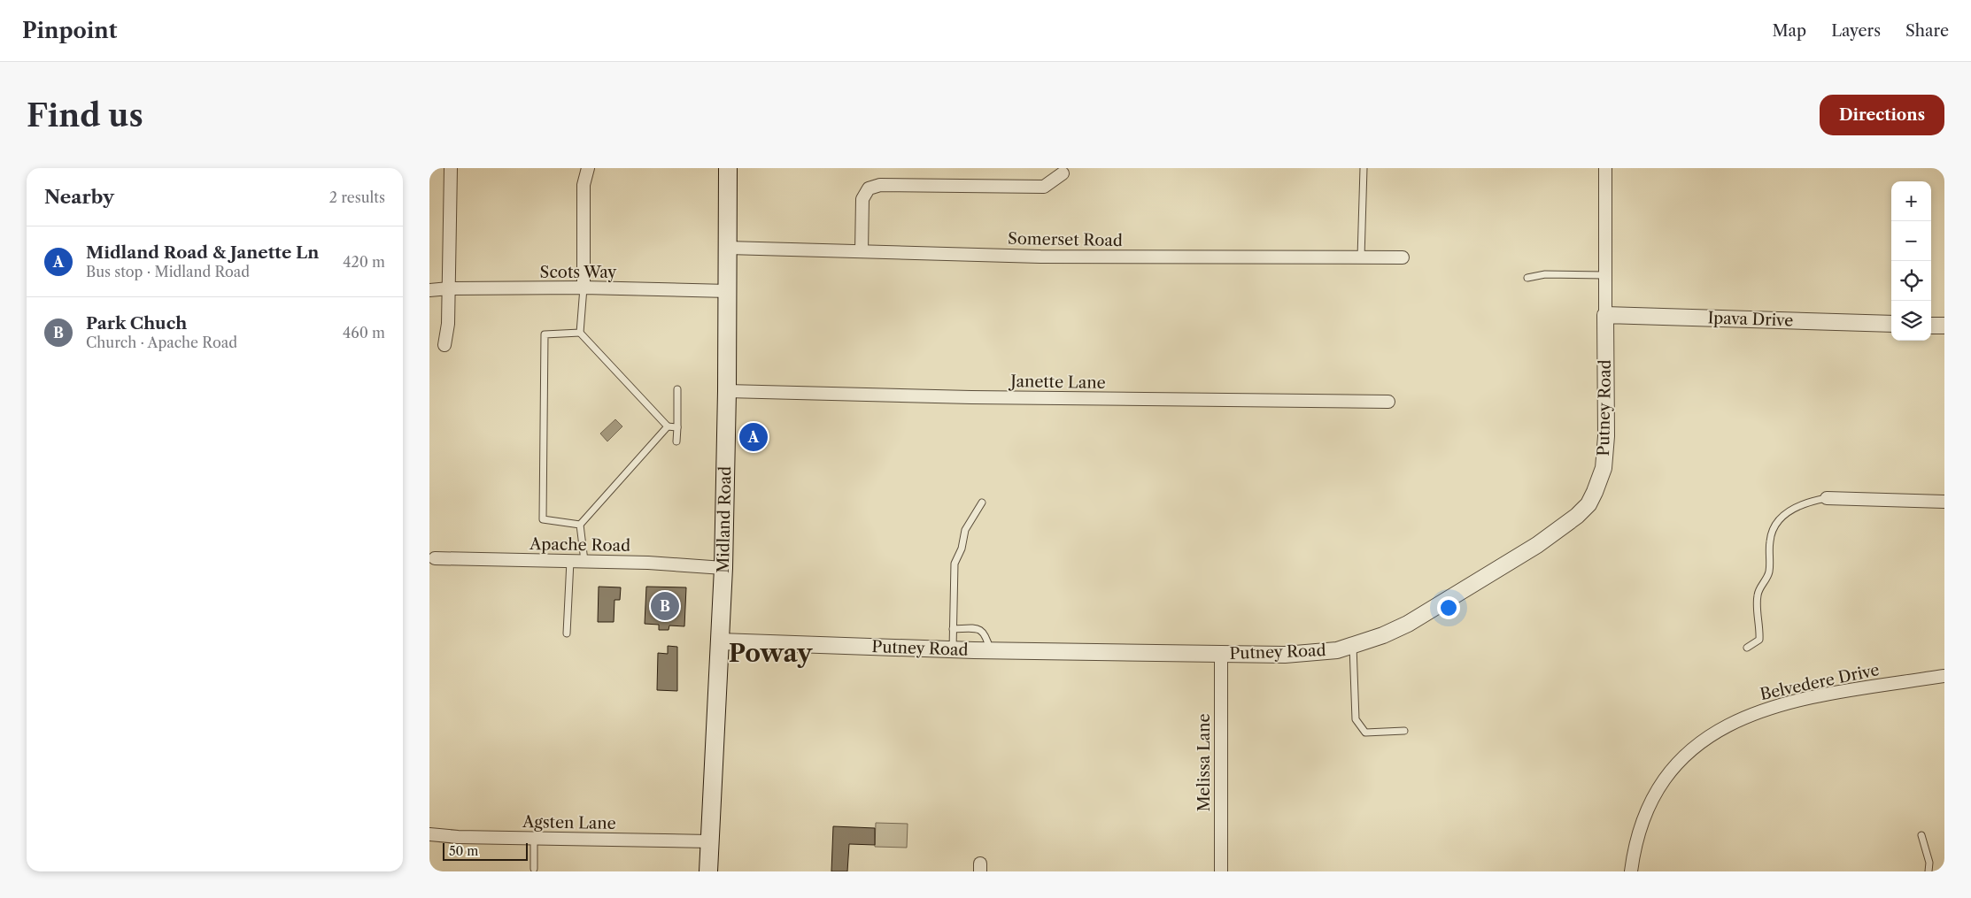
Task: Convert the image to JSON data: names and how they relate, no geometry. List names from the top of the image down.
{
  "streets": {
    "main road": ["Midland Road"],
    "street": [
      "Somerset Road",
      "Scots Way",
      "Ipava Drive",
      "Janette Lane",
      "Putney Road",
      "Apache Road",
      "Belvedere Drive",
      "Melissa Lane",
      "Agsten Lane"
    ]
  },
  "crossings": [
    ["Somerset Road", "Midland Road"],
    ["Scots Way", "Midland Road"],
    ["Ipava Drive", "Putney Road"],
    ["Janette Lane", "Midland Road"],
    ["Putney Road", "Midland Road"],
    ["Putney Road", "Melissa Lane"],
    ["Midland Road", "Apache Road"],
    ["Midland Road", "Agsten Lane"]
  ],
  "districts": ["Poway"],
  "scale_bar": "50 m",
  "page": {
    "header": "Pinpoint",
    "nav": ["Map", "Layers", "Share"],
    "buttons": "Directions",
    "title": "Find us",
    "heading": ["Nearby", "2 results"],
    "map_buttons": ["+", "−"],
    "list": [
      {
        "mark": "A",
        "name": "Midland Road & Janette Ln",
        "note": "Bus stop · Midland Road",
        "value": "420 m"
      },
      {
        "mark": "B",
        "name": "Park Chuch",
        "note": "Church · Apache Road",
        "value": "460 m"
      }
    ],
    "pins": ["A", "B"],
    "scale": "50 m"
  }
}
